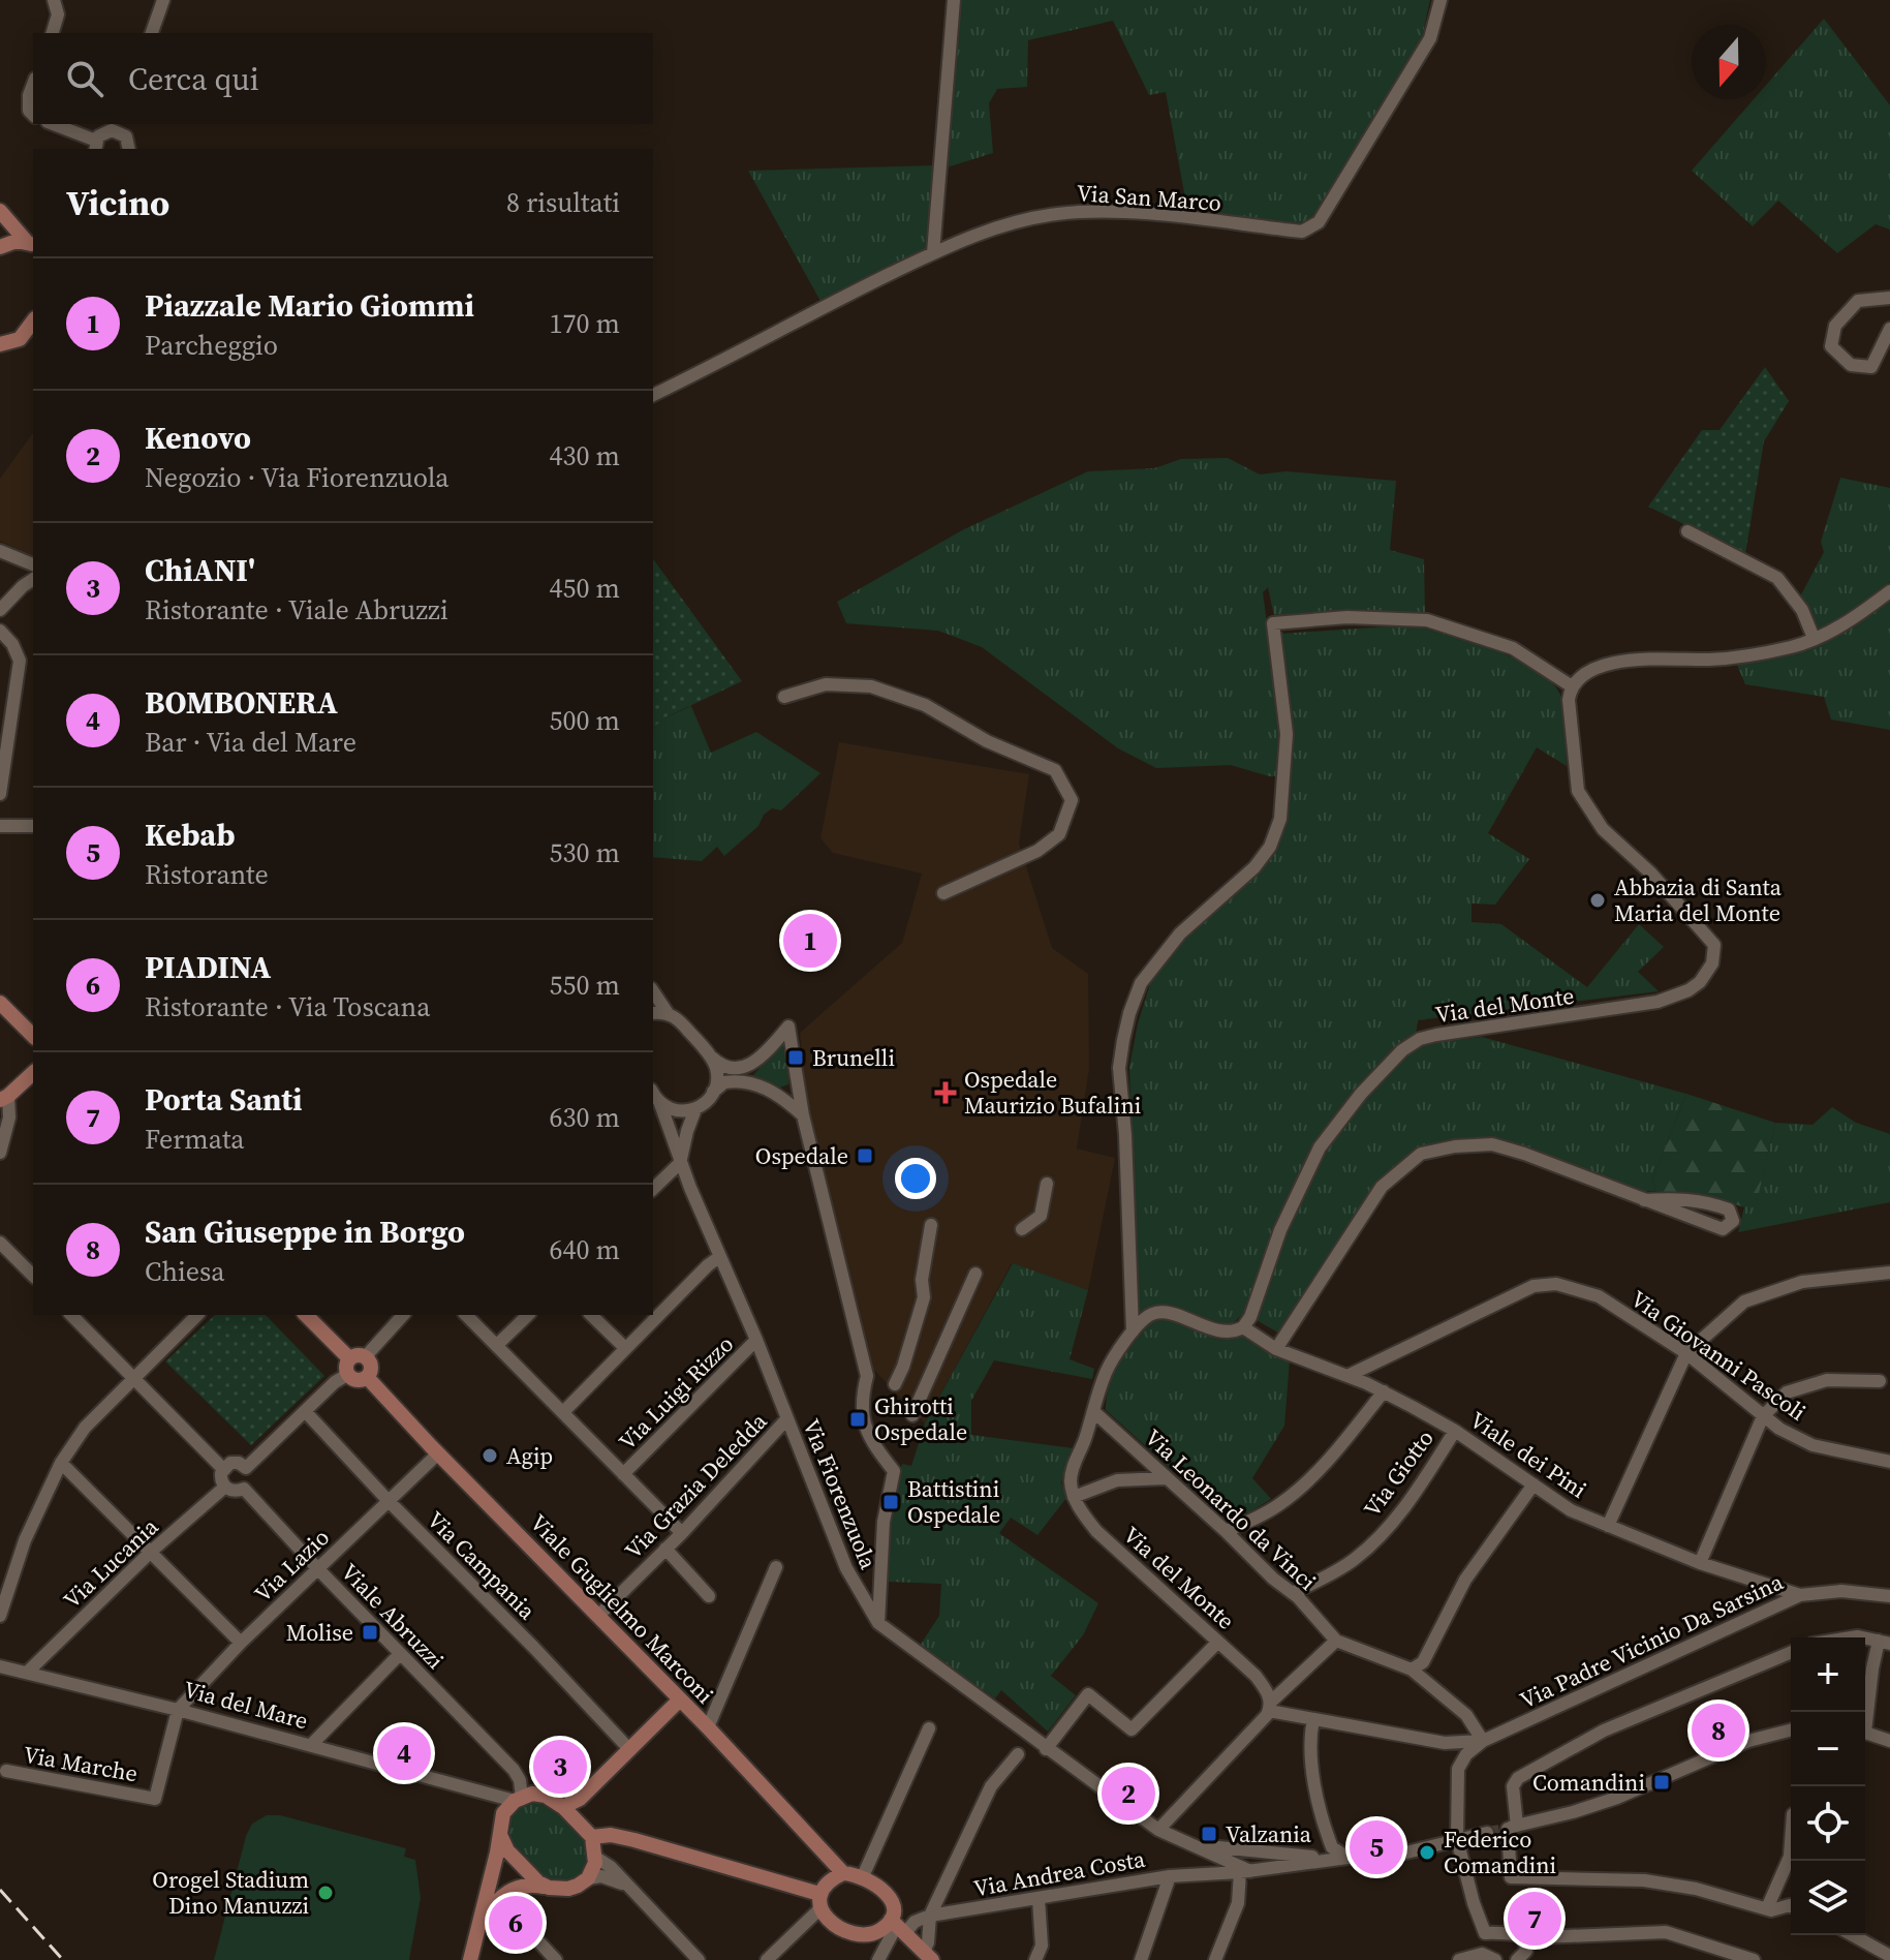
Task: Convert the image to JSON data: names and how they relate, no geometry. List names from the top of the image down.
{
  "streets": {
    "main road": ["Viale Guglielmo Marconi"],
    "street": [
      "Via San Marco",
      "Via del Monte",
      "Via Giovanni Pascoli",
      "Via Luigi Rizzo",
      "Viale dei Pini",
      "Via Giotto",
      "Via Grazia Deledda",
      "Via Fiorenzuola",
      "Via Leonardo da Vinci",
      "Via Lucania",
      "Via Lazio",
      "Via Campania",
      "Viale Abruzzi",
      "Via Padre Vicinio Da Sarsina",
      "Via del Mare",
      "Via Marche",
      "Via Andrea Costa"
    ]
  },
  "crossings": [
    ["Via del Monte", "Viale dei Pini"],
    ["Via del Monte", "Via Padre Vicinio Da Sarsina"],
    ["Via Giovanni Pascoli", "Viale dei Pini"],
    ["Via Luigi Rizzo", "Via Fiorenzuola"],
    ["Viale dei Pini", "Via Giotto"],
    ["Viale dei Pini", "Via Padre Vicinio Da Sarsina"],
    ["Via Giotto", "Via Leonardo da Vinci"],
    ["Via Grazia Deledda", "Via Fiorenzuola"],
    ["Via Grazia Deledda", "Viale Guglielmo Marconi"],
    ["Via Fiorenzuola", "Via Andrea Costa"],
    ["Via Lucania", "Viale Abruzzi"],
    ["Via Lucania", "Via del Mare"],
    ["Via Lazio", "Via Campania"],
    ["Via Lazio", "Viale Guglielmo Marconi"],
    ["Via Lazio", "Viale Abruzzi"],
    ["Via Lazio", "Via del Mare"],
    ["Via Lazio", "Via Marche"],
    ["Viale Guglielmo Marconi", "Via Andrea Costa"],
    ["Viale Abruzzi", "Via del Mare"],
    ["Via del Mare", "Via Marche"]
  ],
  "places": {
    "other": [
      "Abbazia di Santa Maria del Monte",
      "Agip",
      "Federico Comandini",
      "Orogel Stadium Dino Manuzzi"
    ],
    "transit": [
      "Brunelli",
      "Ospedale",
      "Ghirotti Ospedale",
      "Battistini Ospedale",
      "Molise",
      "Comandini",
      "Valzania"
    ],
    "health": ["Ospedale Maurizio Bufalini"]
  },
  "north": "bottom",
  "page": {
    "search": "Cerca qui",
    "heading": ["Vicino", "8 risultati"],
    "list": [
      {
        "mark": "1",
        "name": "Piazzale Mario Giommi",
        "note": "Parcheggio",
        "value": "170 m"
      },
      {
        "mark": "2",
        "name": "Kenovo",
        "note": "Negozio · Via Fiorenzuola",
        "value": "430 m"
      },
      {
        "mark": "3",
        "name": "ChiANI'",
        "note": "Ristorante · Viale Abruzzi",
        "value": "450 m"
      },
      {
        "mark": "4",
        "name": "BOMBONERA",
        "note": "Bar · Via del Mare",
        "value": "500 m"
      },
      {
        "mark": "5",
        "name": "Kebab",
        "note": "Ristorante",
        "value": "530 m"
      },
      {
        "mark": "6",
        "name": "PIADINA",
        "note": "Ristorante · Via Toscana",
        "value": "550 m"
      },
      {
        "mark": "7",
        "name": "Porta Santi",
        "note": "Fermata",
        "value": "630 m"
      },
      {
        "mark": "8",
        "name": "San Giuseppe in Borgo",
        "note": "Chiesa",
        "value": "640 m"
      }
    ],
    "pins": [
      "1",
      "8",
      "4",
      "3",
      "2",
      "5",
      "7",
      "6"
    ],
    "map_buttons": ["+", "−"]
  }
}
